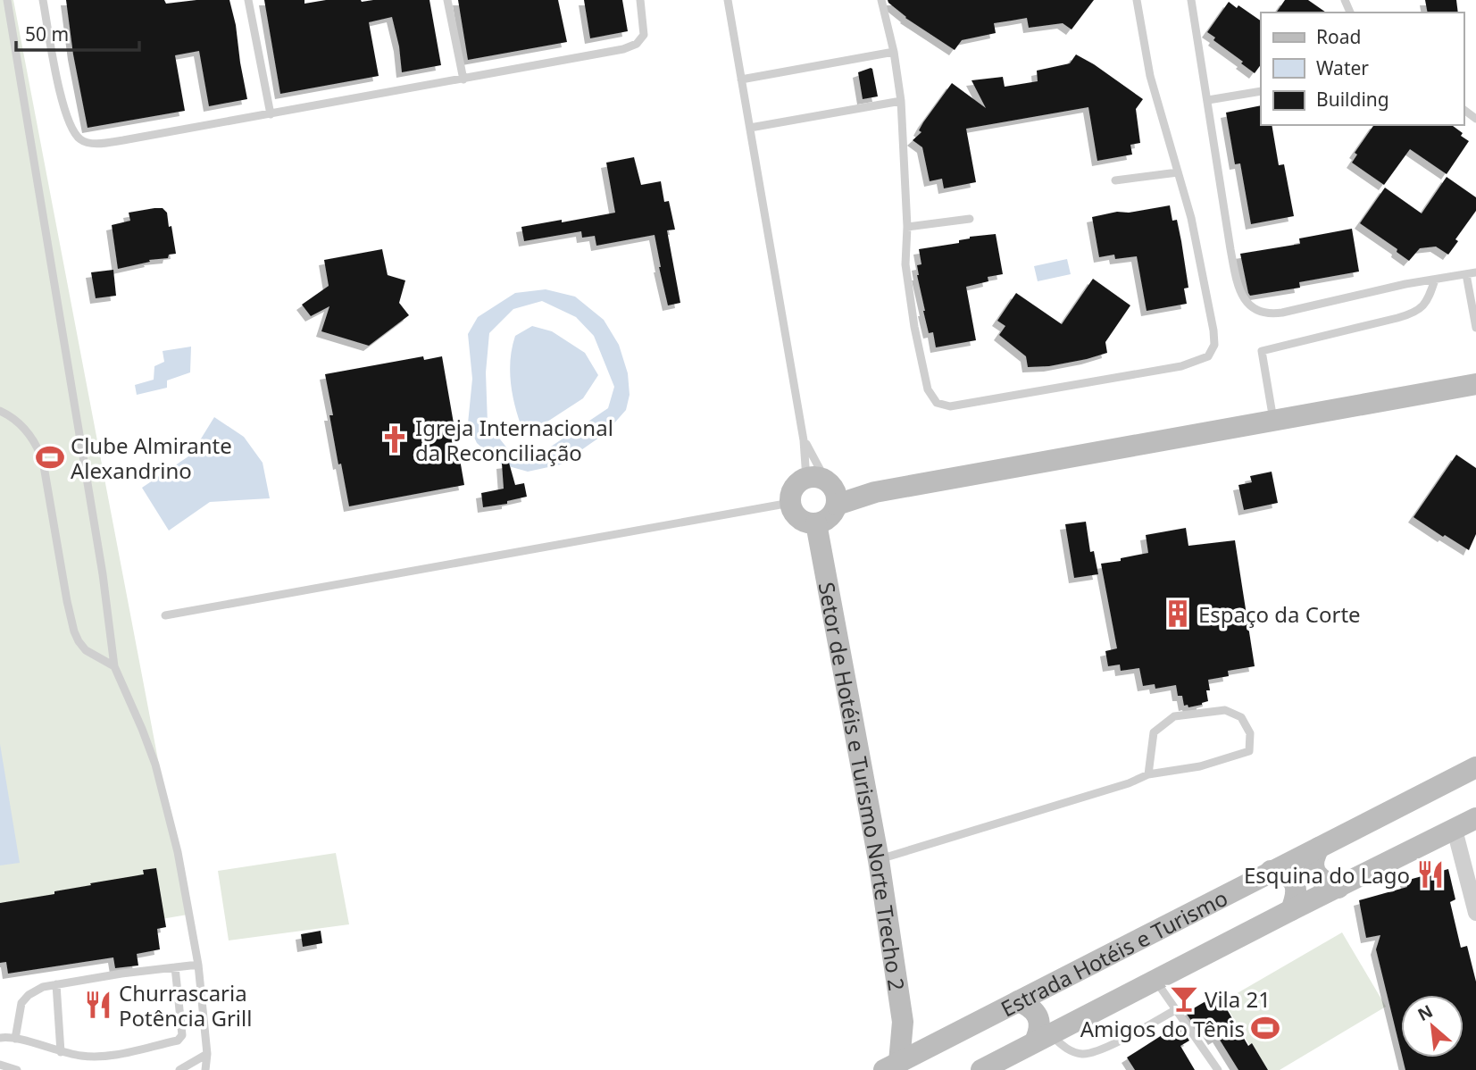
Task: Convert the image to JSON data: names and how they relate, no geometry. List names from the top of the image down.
{
  "streets": {
    "main road": ["Setor de Hotéis e Turismo Norte Trecho 2", "Estrada Hotéis e Turismo"]
  },
  "crossings": [
    ["Setor de Hotéis e Turismo Norte Trecho 2", "Estrada Hotéis e Turismo"]
  ],
  "places": {
    "church": ["Igreja Internacional da Reconciliação"],
    "sports": ["Clube Almirante Alexandrino", "Amigos do Tênis"],
    "building": ["Espaço da Corte"],
    "restaurant": ["Esquina do Lago", "Churrascaria Potência Grill"],
    "bar": ["Vila 21"]
  },
  "legend": ["Road", "Water", "Building"],
  "scale_bar": "50 m",
  "north": "top left"
}
